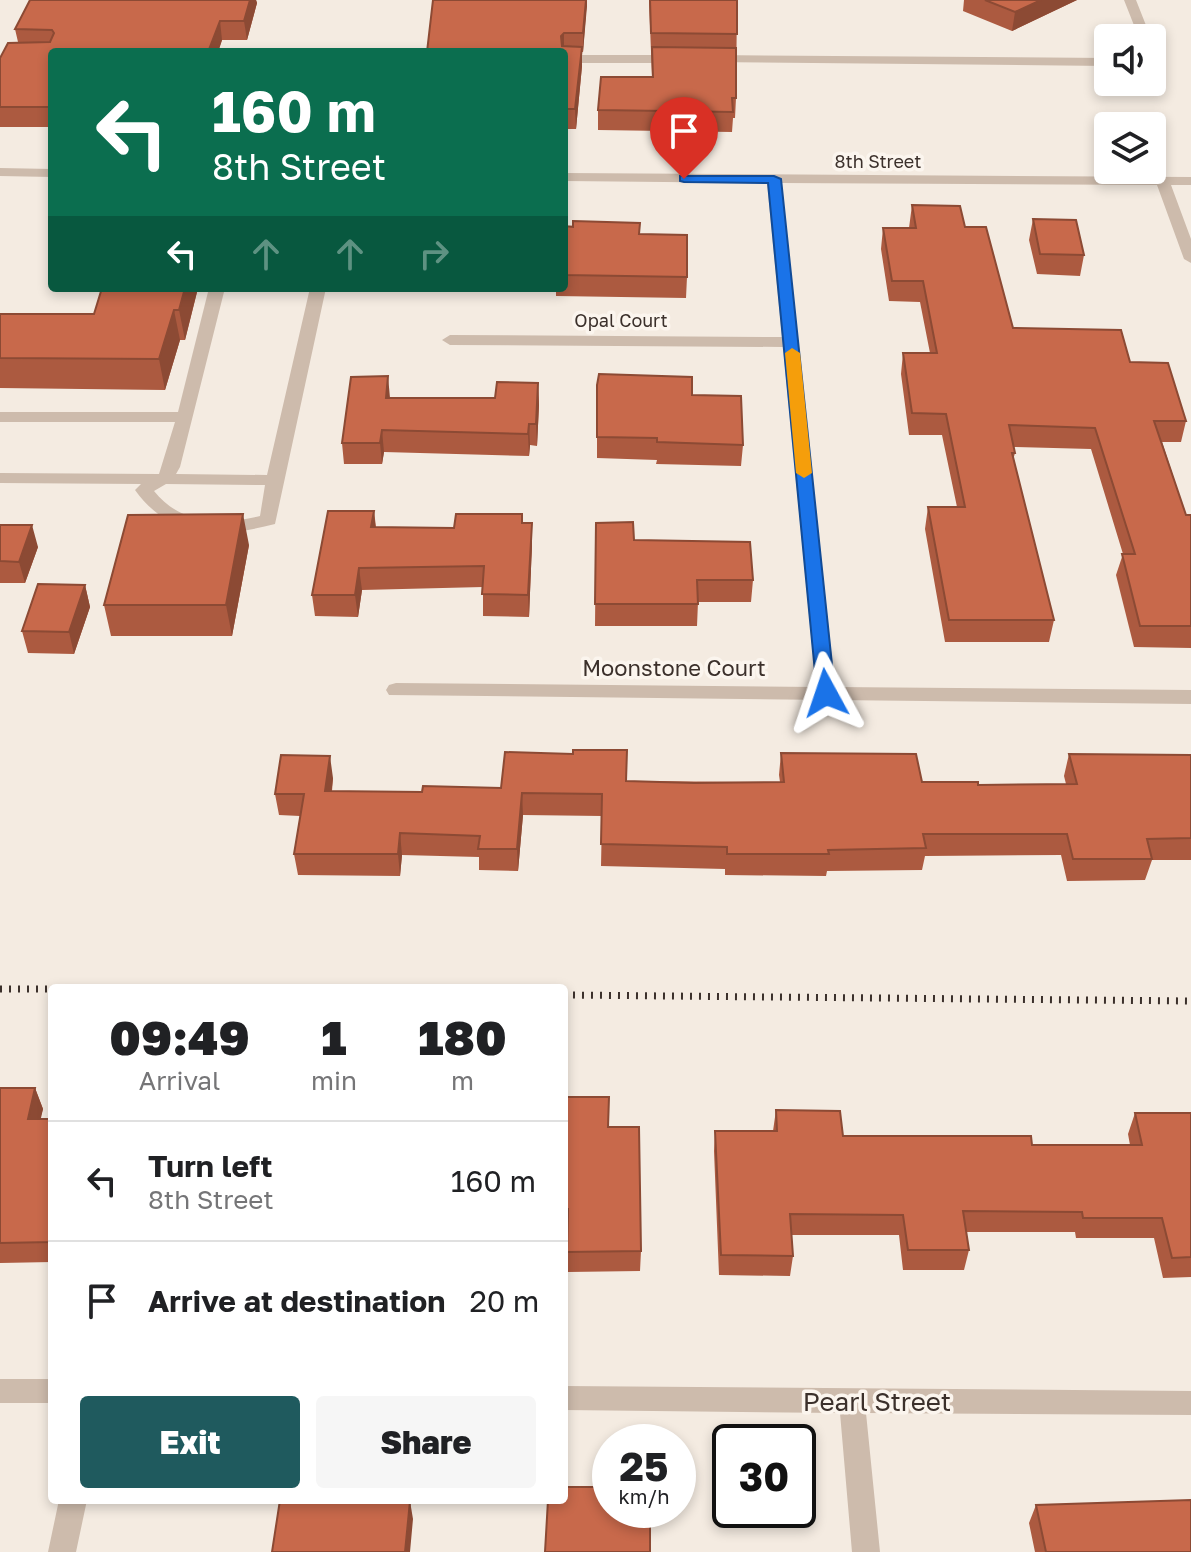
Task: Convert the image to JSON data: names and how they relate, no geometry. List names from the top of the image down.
{
  "streets": {
    "street": [
      "8th Street",
      "Opal Court",
      "Moonstone Court",
      "Pearl Street"
    ]
  },
  "page": {
    "turn": ["160 m", "8th Street"],
    "eta": [
      "09:49",
      "Arrival",
      "1",
      "min",
      "180",
      "m"
    ],
    "list": [
      {
        "name": "Turn left",
        "note": "8th Street",
        "value": "160 m"
      },
      {
        "name": "Arrive at destination",
        "value": "20 m"
      }
    ],
    "buttons": ["Exit", "Share"],
    "speed": "25 km/h",
    "limit": "30"
  }
}
